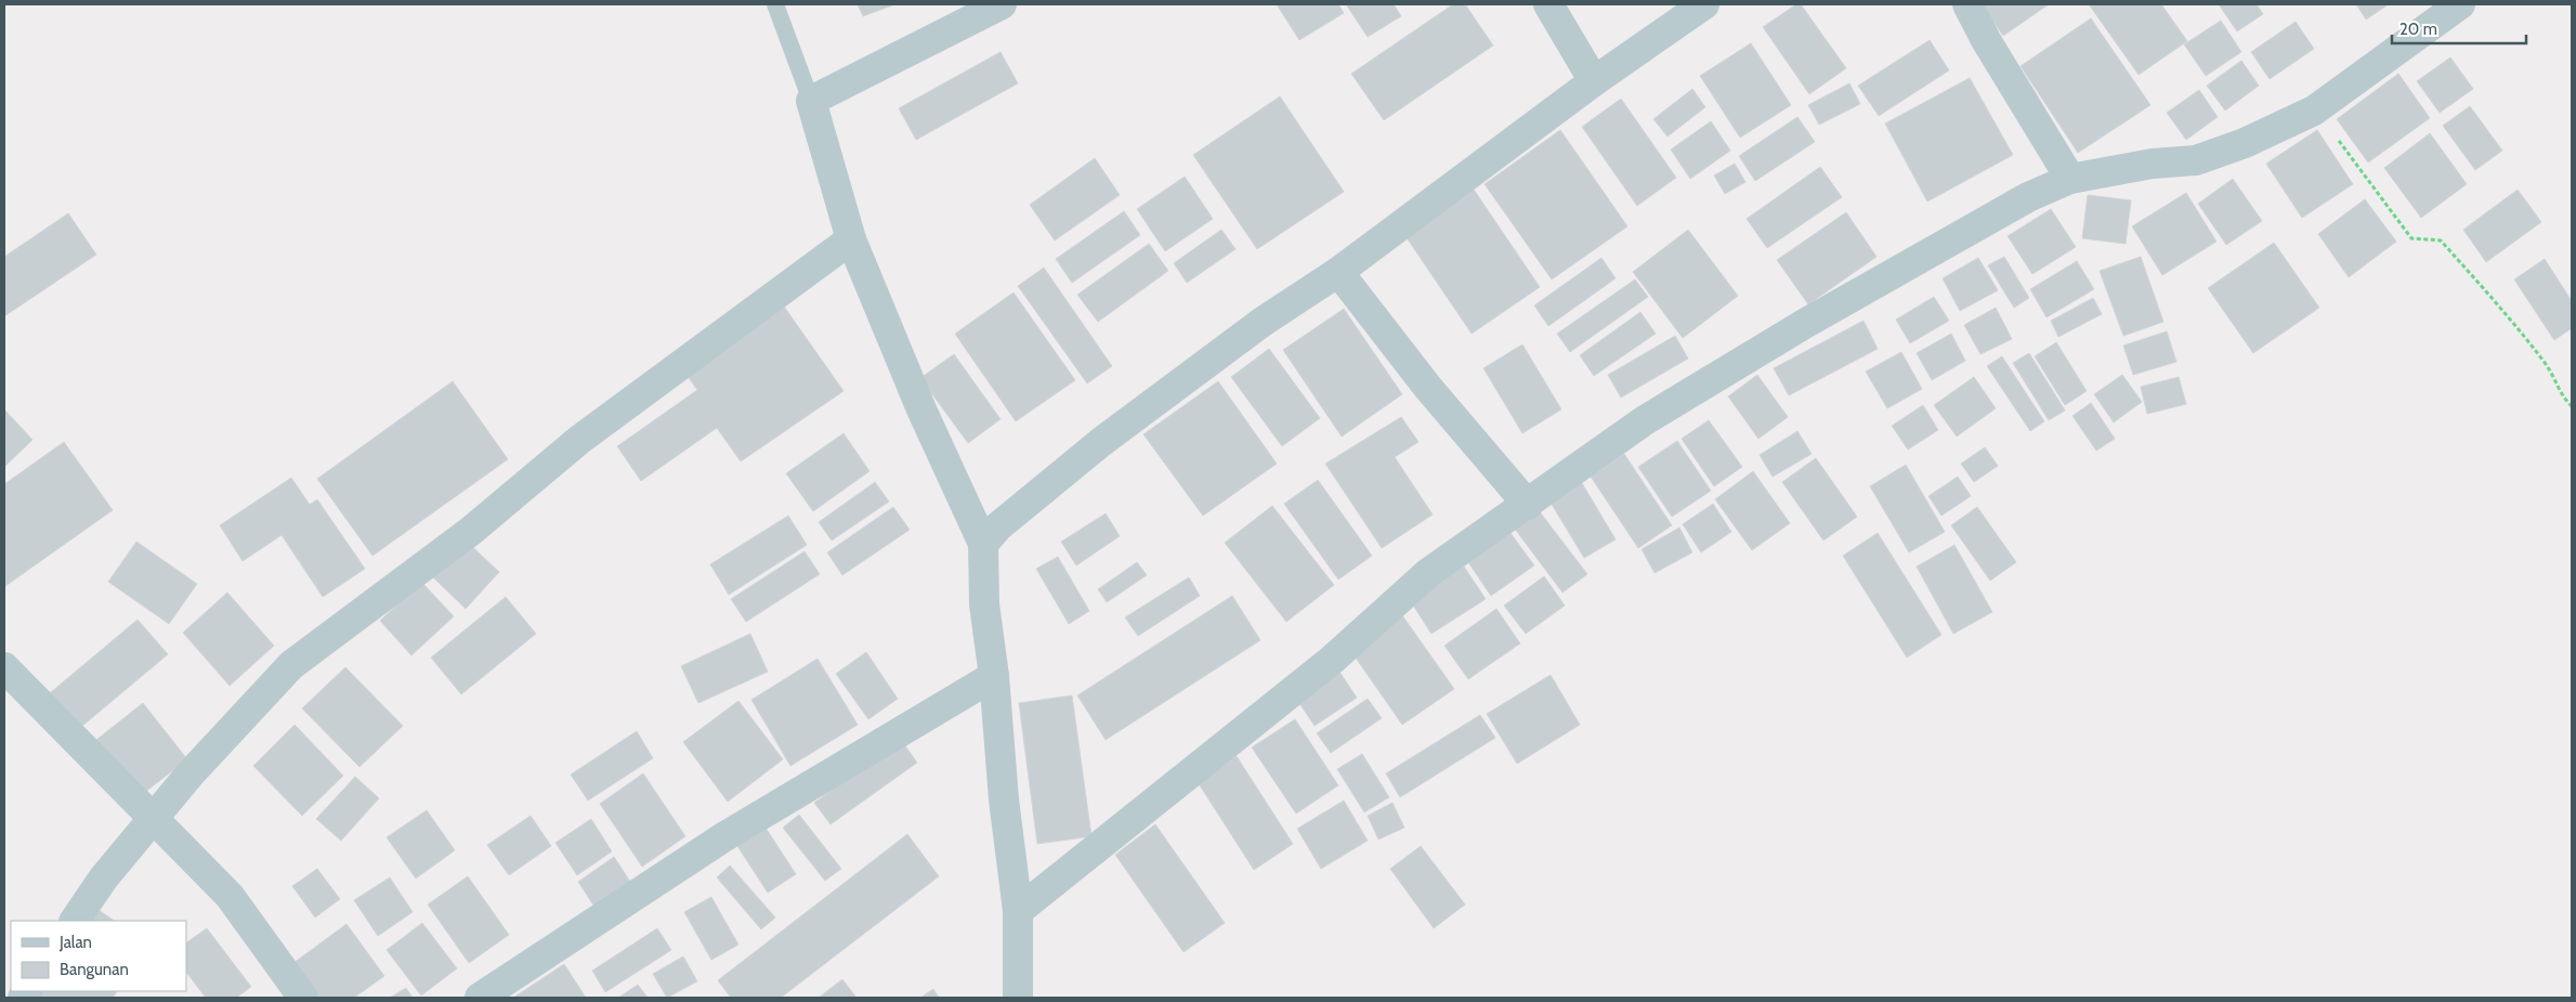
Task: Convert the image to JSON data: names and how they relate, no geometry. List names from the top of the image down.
{
  "legend": ["Jalan", "Bangunan"],
  "scale_bar": "20 m"
}
